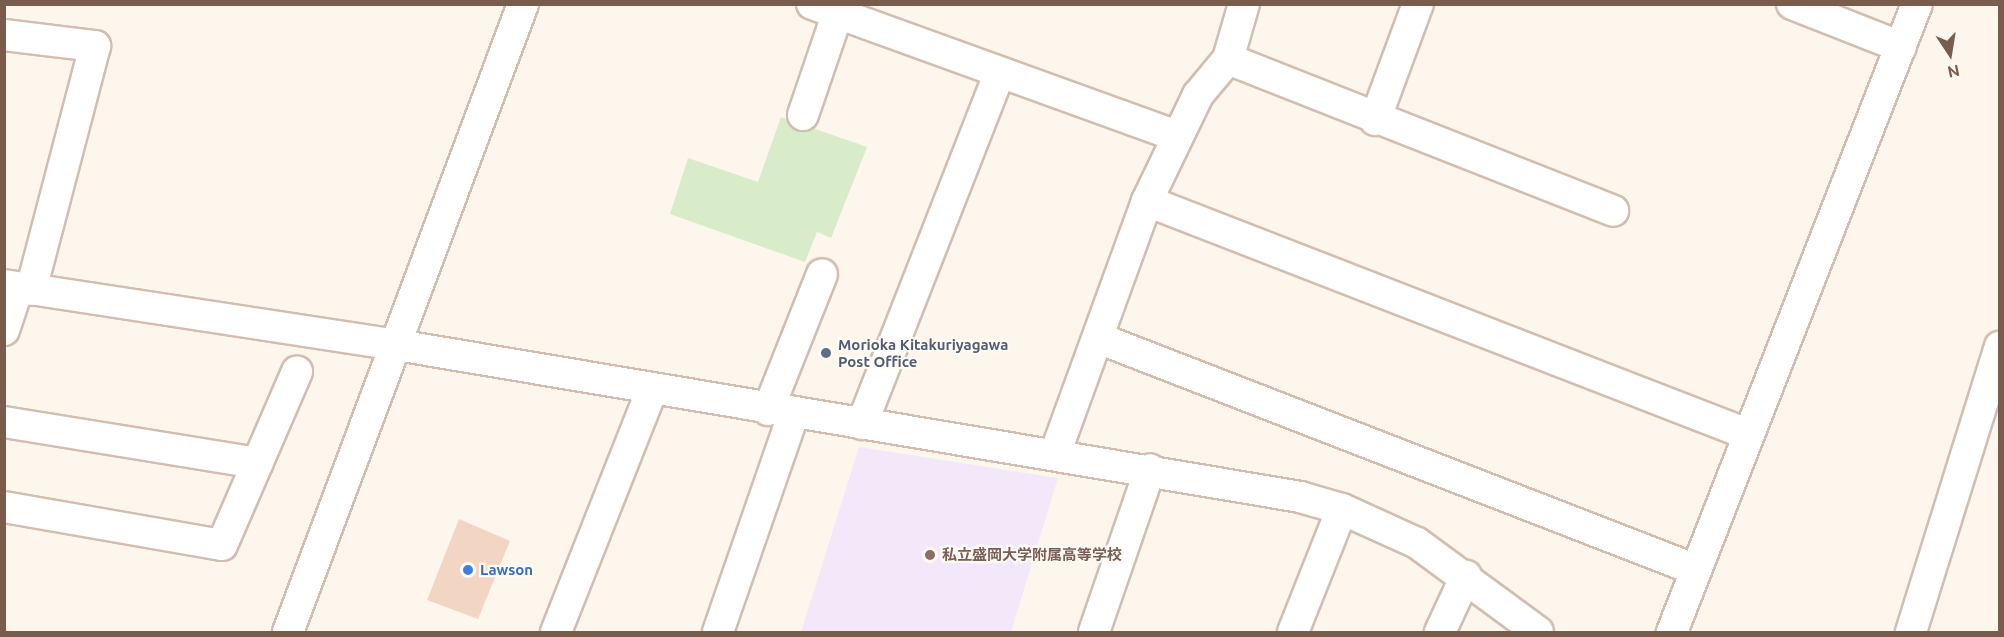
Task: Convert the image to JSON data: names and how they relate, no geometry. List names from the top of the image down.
{
  "places": ["Morioka Kitakuriyagawa Post Office", "私立盛岡大学附属高等学校", "Lawson"],
  "north": "bottom"
}
